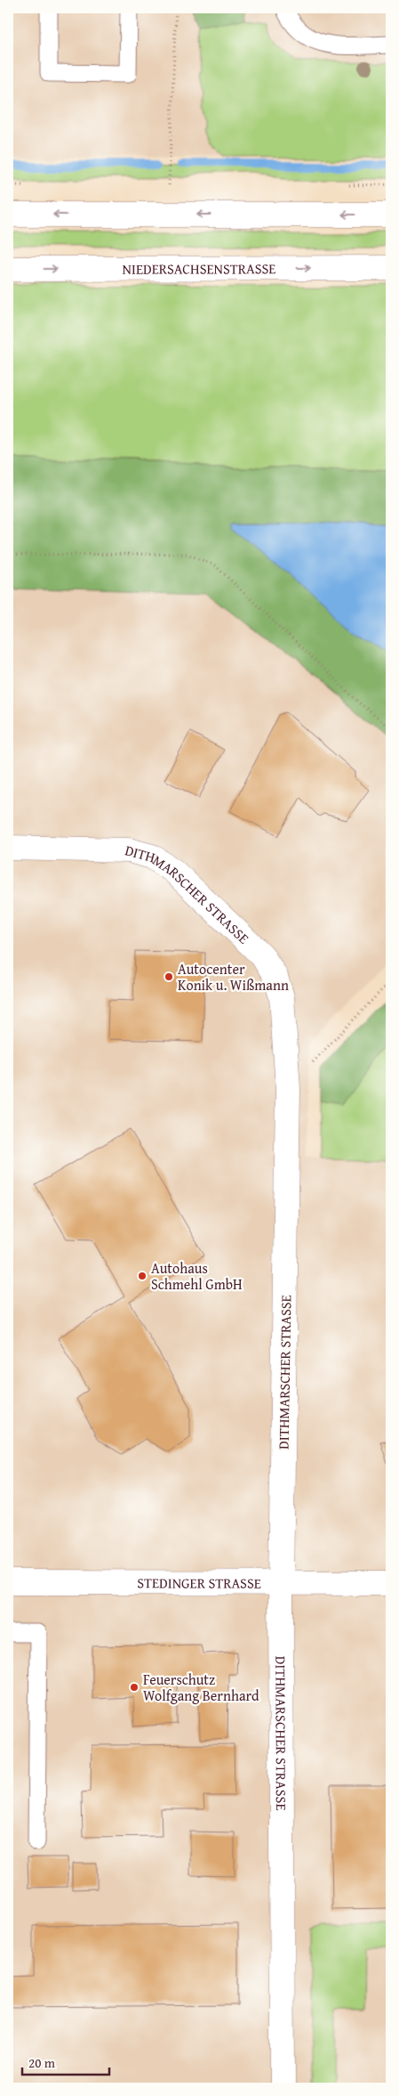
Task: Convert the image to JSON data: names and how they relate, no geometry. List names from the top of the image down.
{
  "streets": {
    "street": ["NIEDERSACHSENSTRASSE", "DITHMARSCHER STRASSE", "STEDINGER STRASSE"]
  },
  "crossings": [
    ["DITHMARSCHER STRASSE", "STEDINGER STRASSE"]
  ],
  "places": ["Autocenter Konik u. Wißmann", "Autohaus Schmehl GmbH", "Feuerschutz Wolfgang Bernhard"],
  "scale_bar": "20 m"
}
